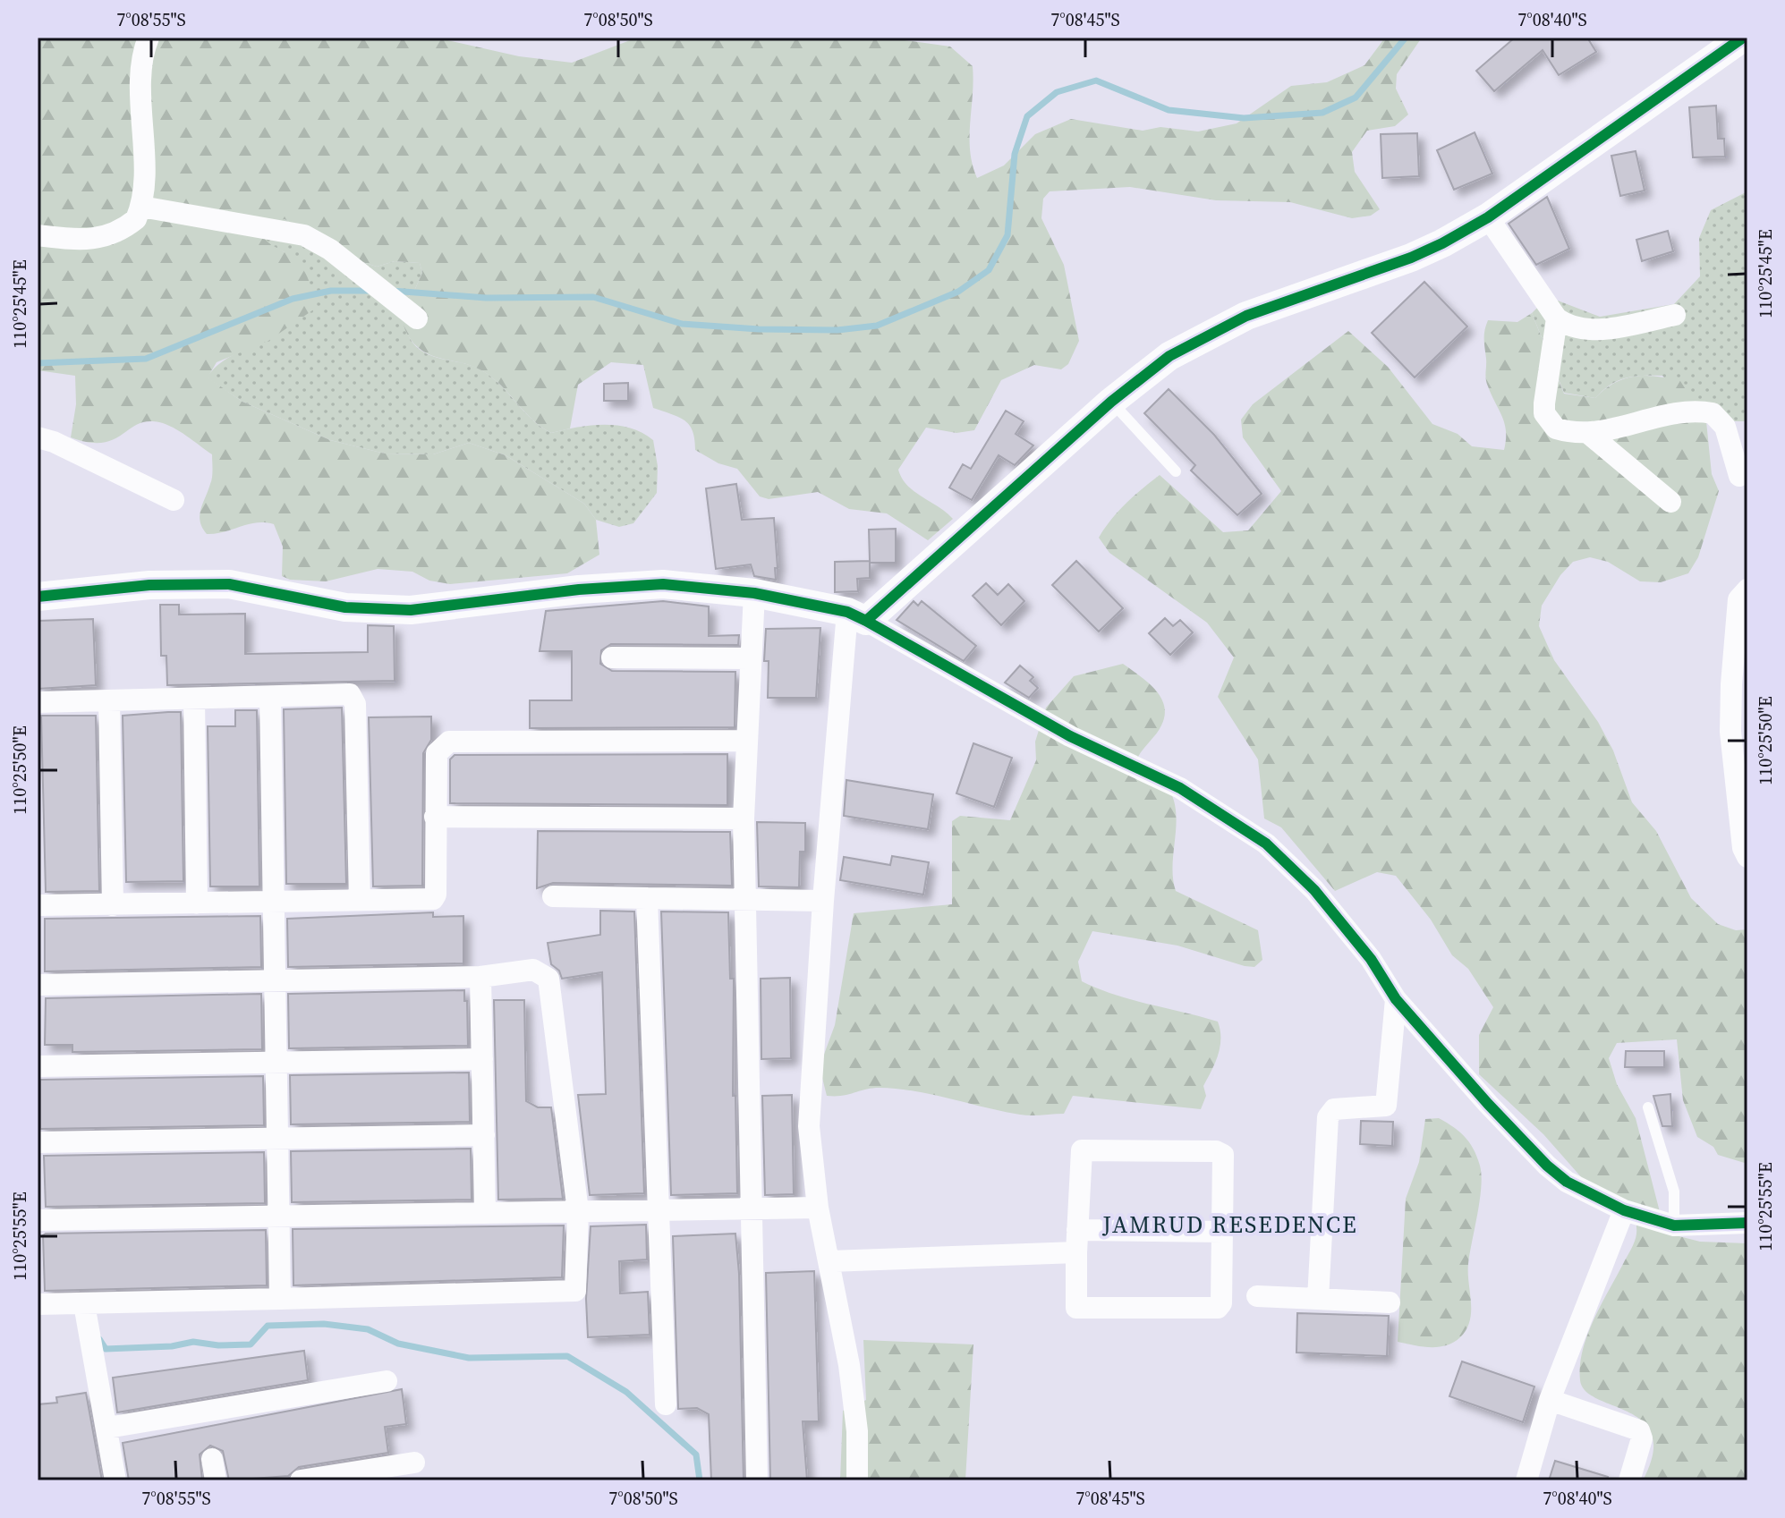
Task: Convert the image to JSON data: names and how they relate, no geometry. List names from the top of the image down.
{
  "districts": ["JAMRUD RESEDENCE"],
  "coordinates": [
    "7°08'55\"S",
    "7°08'50\"S",
    "7°08'45\"S",
    "7°08'40\"S",
    "110°25'45\"E",
    "110°25'50\"E",
    "110°25'55\"E"
  ]
}
